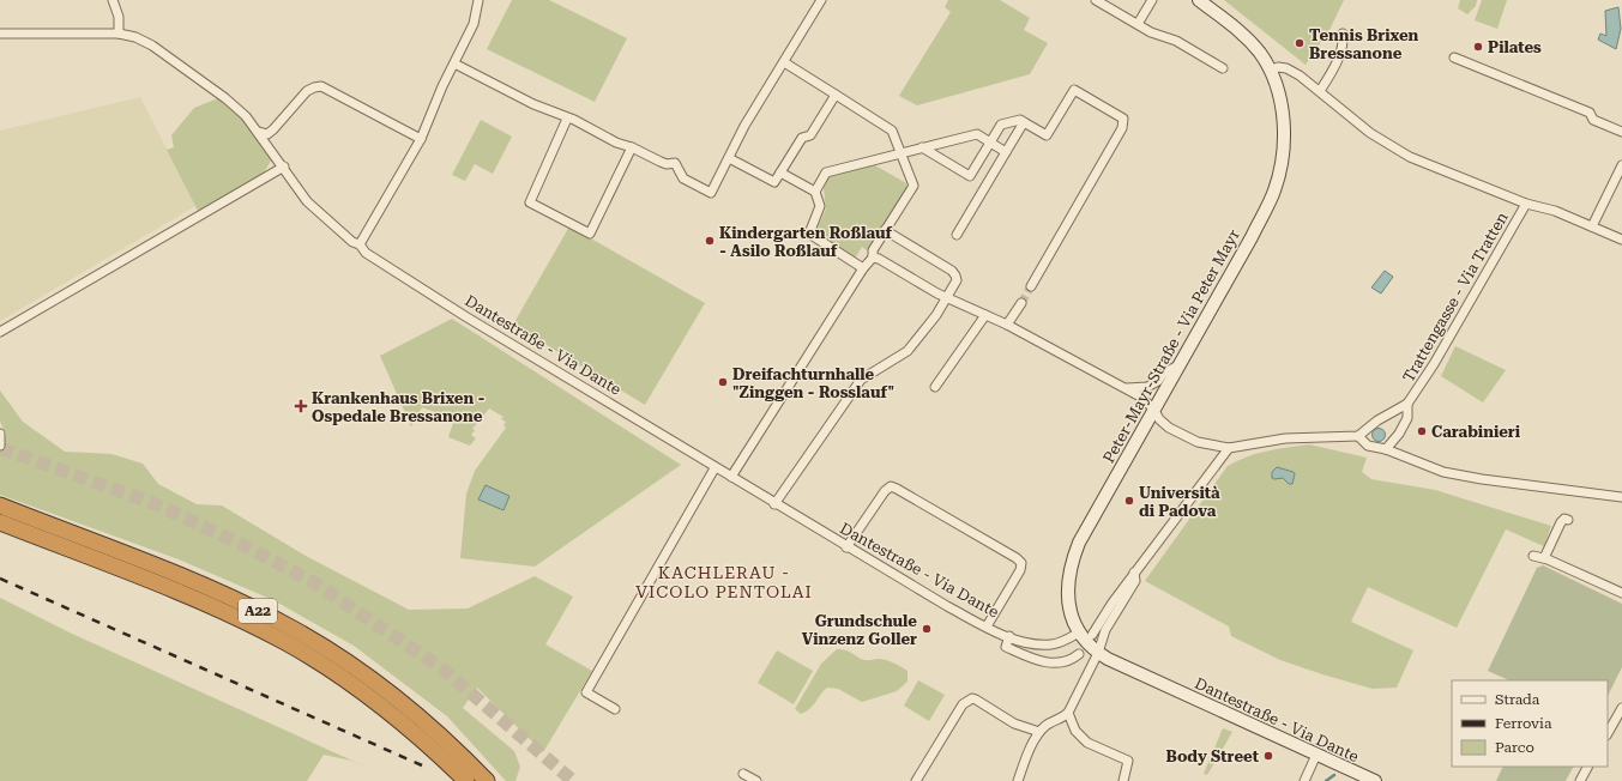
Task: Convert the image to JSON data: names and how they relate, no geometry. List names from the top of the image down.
{
  "streets": {
    "highway": ["A22"],
    "main road": ["Dantestraße - Via Dante", "Peter-Mayr-Straße - Via Peter Mayr"],
    "street": ["Trattengasse - Via Tratten"]
  },
  "crossings": [
    ["Dantestraße - Via Dante", "Peter-Mayr-Straße - Via Peter Mayr"]
  ],
  "districts": ["KACHLERAU - VICOLO PENTOLAI"],
  "places": {
    "other": [
      "Tennis Brixen Bressanone",
      "Pilates",
      "Kindergarten Roßlauf - Asilo Roßlauf",
      "Dreifachturnhalle \"Zinggen - Rosslauf\"",
      "Carabinieri",
      "Università di Padova",
      "Grundschule Vinzenz Goller",
      "Body Street"
    ],
    "health": ["Krankenhaus Brixen - Ospedale Bressanone"]
  },
  "legend": ["Strada", "Ferrovia", "Parco"]
}
